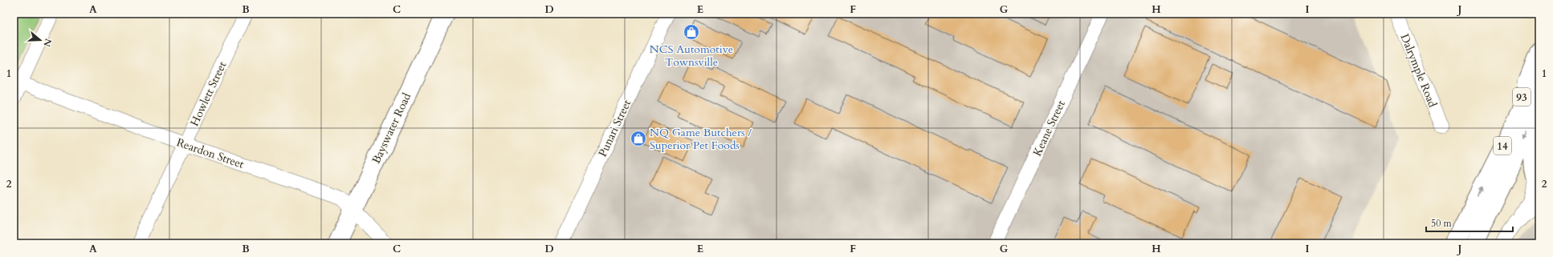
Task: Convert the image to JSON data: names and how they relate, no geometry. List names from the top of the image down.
{
  "streets": {
    "main road": ["93", "Bayswater Road", "14"],
    "street": [
      "Dalrymple Road",
      "Howlett Street",
      "Punari Street",
      "Keane Street",
      "Reardon Street"
    ]
  },
  "crossings": [
    ["Howlett Street", "Reardon Street"],
    ["93", "14"],
    ["Bayswater Road", "Reardon Street"]
  ],
  "places": {
    "shop": ["NCS Automotive Townsville", "NQ Game Butchers / Superior Pet Foods"]
  },
  "scale_bar": "50 m",
  "north": "right",
  "grid": {
    "columns": [
      "A",
      "B",
      "C",
      "D",
      "E",
      "F",
      "G",
      "H",
      "I",
      "J"
    ],
    "rows": ["1", "2"]
  }
}
